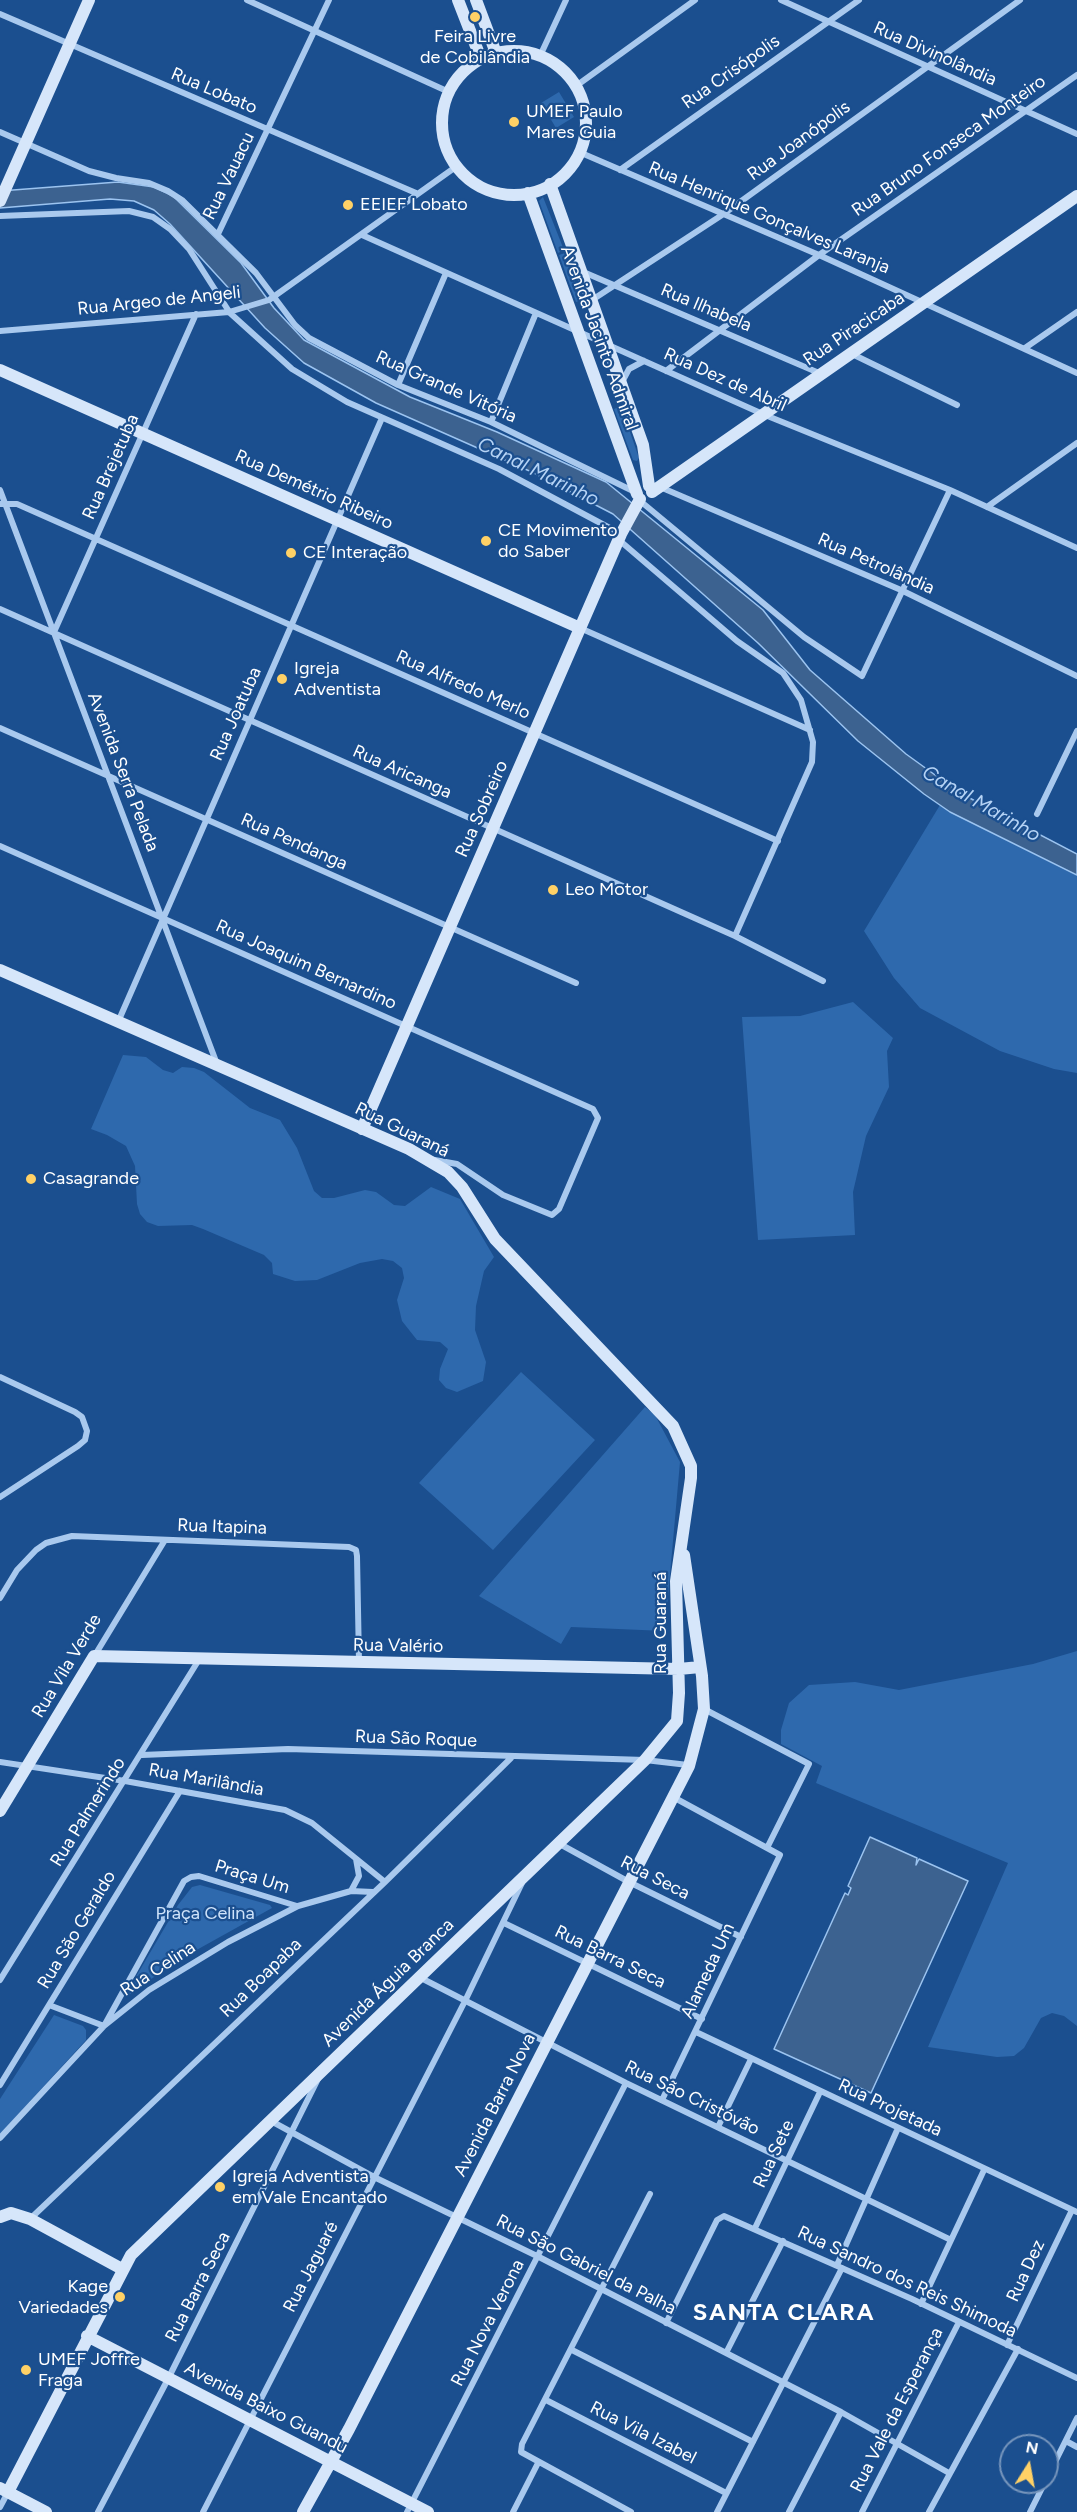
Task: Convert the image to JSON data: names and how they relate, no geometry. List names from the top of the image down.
{
  "streets": {
    "street": [
      "Rua Divinolândia",
      "Rua Crisópolis",
      "Rua Lobato",
      "Rua Joanópolis",
      "Rua Bruno Fonseca Monteiro",
      "Rua Vauacu",
      "Rua Henrique Gonçalves Laranja",
      "Rua Argeo de Angeli",
      "Rua Ilhabela",
      "Rua Piracicaba",
      "Avenida Jacinto Admiral",
      "Rua Dez de Abril",
      "Rua Grande Vitória",
      "Rua Brejetuba",
      "Rua Demétrio Ribeiro",
      "Rua Petrolândia",
      "Rua Alfredo Merlo",
      "Rua Joatuba",
      "Avenida Serra Pelada",
      "Rua Aricanga",
      "Rua Sobreiro",
      "Rua Pendanga",
      "Rua Joaquim Bernardino",
      "Rua Guaraná",
      "Rua Itapina",
      "Rua Valério",
      "Rua Vila Verde",
      "Rua São Roque",
      "Rua Marilândia",
      "Rua Palmerindo",
      "Praça Um",
      "Rua Seca",
      "Rua São Geraldo",
      "Rua Barra Seca",
      "Rua Celina",
      "Alameda Um",
      "Rua Boapaba",
      "Avenida Águia Branca",
      "Rua São Cristóvão",
      "Avenida Barra Nova",
      "Rua Projetada",
      "Rua Sete",
      "Rua São Gabriel da Palha",
      "Rua Jaguaré",
      "Rua Dez",
      "Rua Sandro dos Reis Shimoda",
      "Rua Nova Verona",
      "Avenida Baixo Guandu",
      "Rua Vale da Esperança",
      "Rua Vila Izabel"
    ]
  },
  "crossings": [
    ["Rua Divinolândia", "Rua Crisópolis"],
    ["Rua Divinolândia", "Rua Joanópolis"],
    ["Rua Divinolândia", "Rua Bruno Fonseca Monteiro"],
    ["Rua Crisópolis", "Rua Henrique Gonçalves Laranja"],
    ["Rua Lobato", "Rua Vauacu"],
    ["Rua Lobato", "Rua Argeo de Angeli"],
    ["Rua Joanópolis", "Rua Henrique Gonçalves Laranja"],
    ["Rua Joanópolis", "Rua Ilhabela"],
    ["Rua Joanópolis", "Avenida Jacinto Admiral"],
    ["Rua Bruno Fonseca Monteiro", "Rua Henrique Gonçalves Laranja"],
    ["Rua Bruno Fonseca Monteiro", "Rua Ilhabela"],
    ["Rua Bruno Fonseca Monteiro", "Rua Dez de Abril"],
    ["Rua Vauacu", "Rua Grande Vitória"],
    ["Rua Henrique Gonçalves Laranja", "Rua Argeo de Angeli"],
    ["Rua Henrique Gonçalves Laranja", "Rua Piracicaba"],
    ["Rua Henrique Gonçalves Laranja", "Avenida Jacinto Admiral"],
    ["Rua Argeo de Angeli", "Avenida Jacinto Admiral"],
    ["Rua Argeo de Angeli", "Rua Dez de Abril"],
    ["Rua Argeo de Angeli", "Rua Grande Vitória"],
    ["Rua Argeo de Angeli", "Rua Brejetuba"],
    ["Rua Ilhabela", "Rua Piracicaba"],
    ["Rua Ilhabela", "Avenida Jacinto Admiral"],
    ["Rua Piracicaba", "Avenida Jacinto Admiral"],
    ["Rua Piracicaba", "Rua Dez de Abril"],
    ["Rua Piracicaba", "Rua Petrolândia"],
    ["Rua Piracicaba", "Rua Sobreiro"],
    ["Avenida Jacinto Admiral", "Rua Dez de Abril"],
    ["Avenida Jacinto Admiral", "Rua Grande Vitória"],
    ["Avenida Jacinto Admiral", "Rua Petrolândia"],
    ["Avenida Jacinto Admiral", "Rua Sobreiro"],
    ["Rua Brejetuba", "Rua Demétrio Ribeiro"],
    ["Rua Brejetuba", "Rua Alfredo Merlo"],
    ["Rua Brejetuba", "Avenida Serra Pelada"],
    ["Rua Brejetuba", "Rua Aricanga"],
    ["Rua Demétrio Ribeiro", "Rua Joatuba"],
    ["Rua Demétrio Ribeiro", "Rua Sobreiro"],
    ["Rua Alfredo Merlo", "Rua Joatuba"],
    ["Rua Alfredo Merlo", "Avenida Serra Pelada"],
    ["Rua Alfredo Merlo", "Rua Sobreiro"],
    ["Rua Joatuba", "Avenida Serra Pelada"],
    ["Rua Joatuba", "Rua Aricanga"],
    ["Rua Joatuba", "Rua Pendanga"],
    ["Rua Joatuba", "Rua Joaquim Bernardino"],
    ["Rua Joatuba", "Rua Guaraná"],
    ["Avenida Serra Pelada", "Rua Aricanga"],
    ["Avenida Serra Pelada", "Rua Pendanga"],
    ["Avenida Serra Pelada", "Rua Joaquim Bernardino"],
    ["Avenida Serra Pelada", "Rua Guaraná"],
    ["Rua Aricanga", "Rua Sobreiro"],
    ["Rua Sobreiro", "Rua Pendanga"],
    ["Rua Sobreiro", "Rua Joaquim Bernardino"],
    ["Rua Sobreiro", "Rua Guaraná"],
    ["Rua Joaquim Bernardino", "Rua Guaraná"],
    ["Rua Guaraná", "Rua Valério"],
    ["Rua Guaraná", "Avenida Águia Branca"],
    ["Rua Guaraná", "Avenida Barra Nova"],
    ["Rua Itapina", "Rua Valério"],
    ["Rua Itapina", "Rua Vila Verde"],
    ["Rua Valério", "Rua Vila Verde"],
    ["Rua Valério", "Rua Palmerindo"],
    ["Rua Vila Verde", "Rua Marilândia"],
    ["Rua São Roque", "Rua Palmerindo"],
    ["Rua São Roque", "Rua Boapaba"],
    ["Rua São Roque", "Avenida Águia Branca"],
    ["Rua São Roque", "Avenida Barra Nova"],
    ["Rua Marilândia", "Rua Palmerindo"],
    ["Rua Marilândia", "Rua São Geraldo"],
    ["Rua Marilândia", "Rua Boapaba"],
    ["Praça Um", "Rua Celina"],
    ["Rua Seca", "Alameda Um"],
    ["Rua Seca", "Avenida Águia Branca"],
    ["Rua Seca", "Avenida Barra Nova"],
    ["Rua Barra Seca", "Alameda Um"],
    ["Rua Barra Seca", "Avenida Águia Branca"],
    ["Rua Barra Seca", "Avenida Barra Nova"],
    ["Rua Barra Seca", "Rua São Gabriel da Palha"],
    ["Rua Barra Seca", "Rua Jaguaré"],
    ["Rua Barra Seca", "Avenida Baixo Guandu"],
    ["Rua Celina", "Rua Boapaba"],
    ["Alameda Um", "Rua São Cristóvão"],
    ["Alameda Um", "Rua Projetada"],
    ["Avenida Águia Branca", "Rua São Cristóvão"],
    ["Avenida Águia Branca", "Rua São Gabriel da Palha"],
    ["Avenida Águia Branca", "Rua Jaguaré"],
    ["Avenida Águia Branca", "Avenida Baixo Guandu"],
    ["Rua São Cristóvão", "Avenida Barra Nova"],
    ["Rua São Cristóvão", "Rua Sete"],
    ["Rua São Cristóvão", "Rua Jaguaré"],
    ["Rua São Cristóvão", "Rua Nova Verona"],
    ["Avenida Barra Nova", "Rua São Gabriel da Palha"],
    ["Avenida Barra Nova", "Avenida Baixo Guandu"],
    ["Rua Projetada", "Rua Sete"],
    ["Rua Projetada", "Rua Dez"],
    ["Rua Sete", "Rua Sandro dos Reis Shimoda"],
    ["Rua São Gabriel da Palha", "Rua Jaguaré"],
    ["Rua São Gabriel da Palha", "Rua Sandro dos Reis Shimoda"],
    ["Rua São Gabriel da Palha", "Rua Nova Verona"],
    ["Rua São Gabriel da Palha", "Rua Vale da Esperança"],
    ["Rua Jaguaré", "Avenida Baixo Guandu"],
    ["Rua Dez", "Rua Sandro dos Reis Shimoda"],
    ["Rua Sandro dos Reis Shimoda", "Rua Vale da Esperança"],
    ["Rua Nova Verona", "Avenida Baixo Guandu"]
  ],
  "districts": ["SANTA CLARA"],
  "water": ["Canal Marinho"],
  "parks": ["Praça Celina"],
  "places": [
    "Feira Livre de Cobilândia",
    "UMEF Paulo Mares Guia",
    "EEIEF Lobato",
    "CE Movimento do Saber",
    "CE Interação",
    "Igreja Adventista",
    "Leo Motor",
    "Casagrande",
    "Igreja Adventista em Vale Encantado",
    "Kage Variedades",
    "UMEF Joffre Fraga"
  ],
  "north": "top"
}
